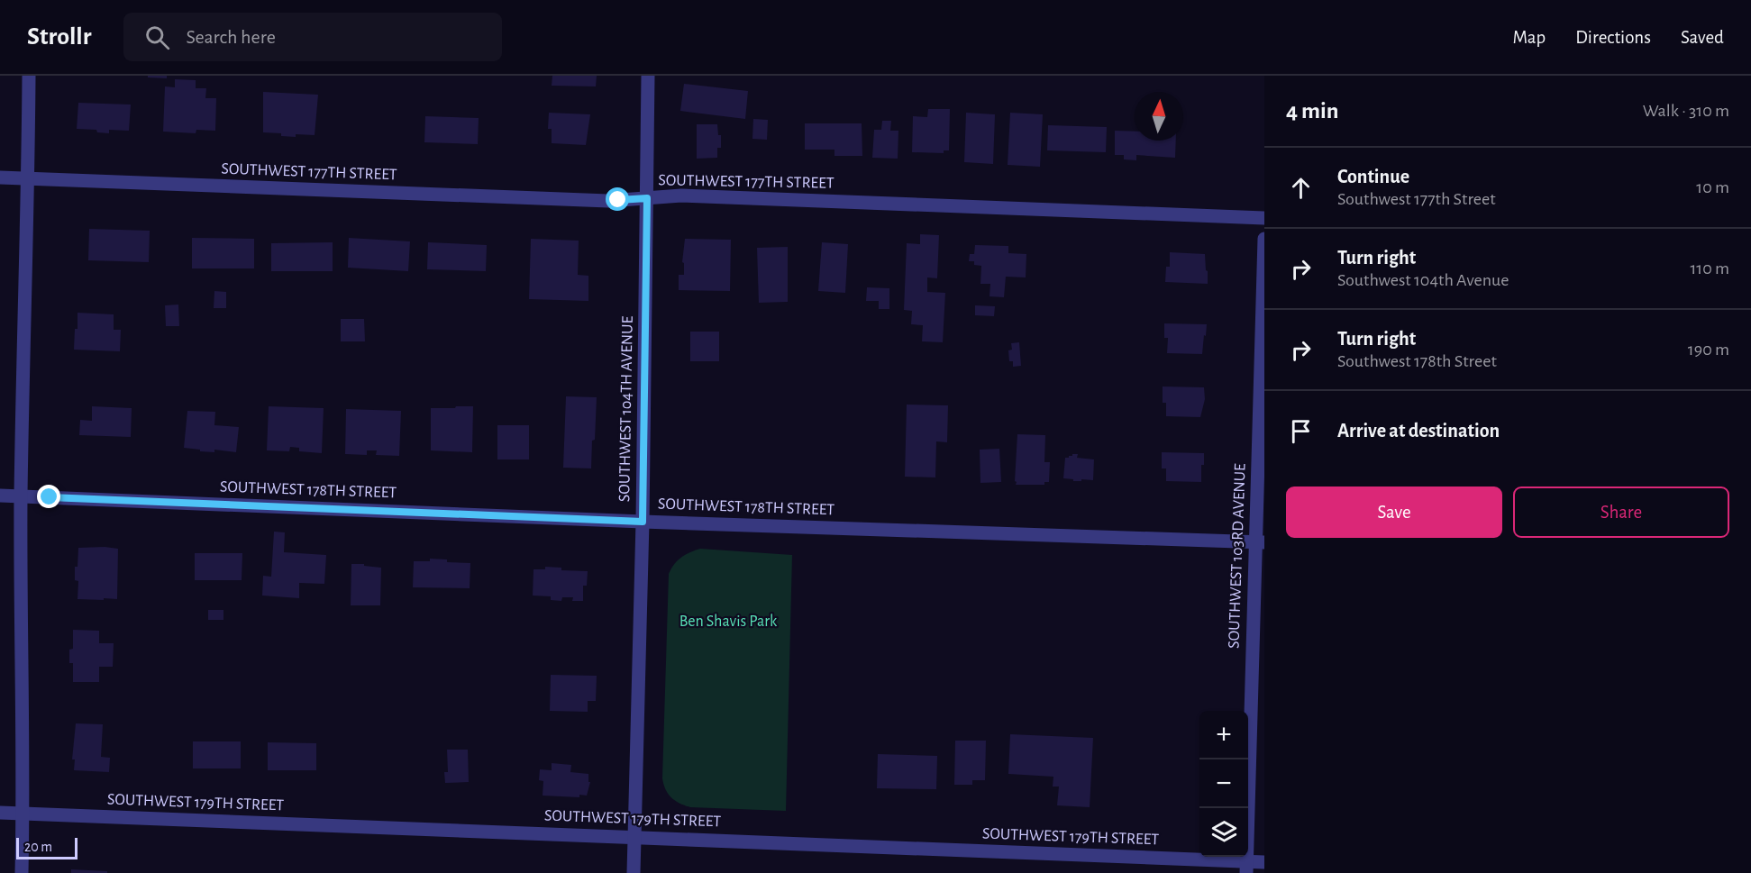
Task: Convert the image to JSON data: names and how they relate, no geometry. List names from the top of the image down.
{
  "streets": {
    "street": [
      "SOUTHWEST 177TH STREET",
      "SOUTHWEST 104TH AVENUE",
      "SOUTHWEST 178TH STREET",
      "SOUTHWEST 103RD AVENUE",
      "SOUTHWEST 179TH STREET"
    ]
  },
  "crossings": [
    ["SOUTHWEST 177TH STREET", "SOUTHWEST 104TH AVENUE"],
    ["SOUTHWEST 104TH AVENUE", "SOUTHWEST 178TH STREET"],
    ["SOUTHWEST 104TH AVENUE", "SOUTHWEST 179TH STREET"],
    ["SOUTHWEST 178TH STREET", "SOUTHWEST 103RD AVENUE"],
    ["SOUTHWEST 103RD AVENUE", "SOUTHWEST 179TH STREET"]
  ],
  "parks": ["Ben Shavis Park"],
  "scale_bar": "20 m",
  "north": "top",
  "page": {
    "header": "Strollr",
    "search": "Search here",
    "nav": ["Map", "Directions", "Saved"],
    "heading": ["4 min", "Walk · 310 m"],
    "list": [
      ["Continue", "Southwest 177th Street", "10 m"],
      ["Turn right", "Southwest 104th Avenue", "110 m"],
      ["Turn right", "Southwest 178th Street", "190 m"],
      "Arrive at destination"
    ],
    "buttons": ["Save", "Share"],
    "map_buttons": ["+", "−"],
    "scale": "20 m"
  }
}
